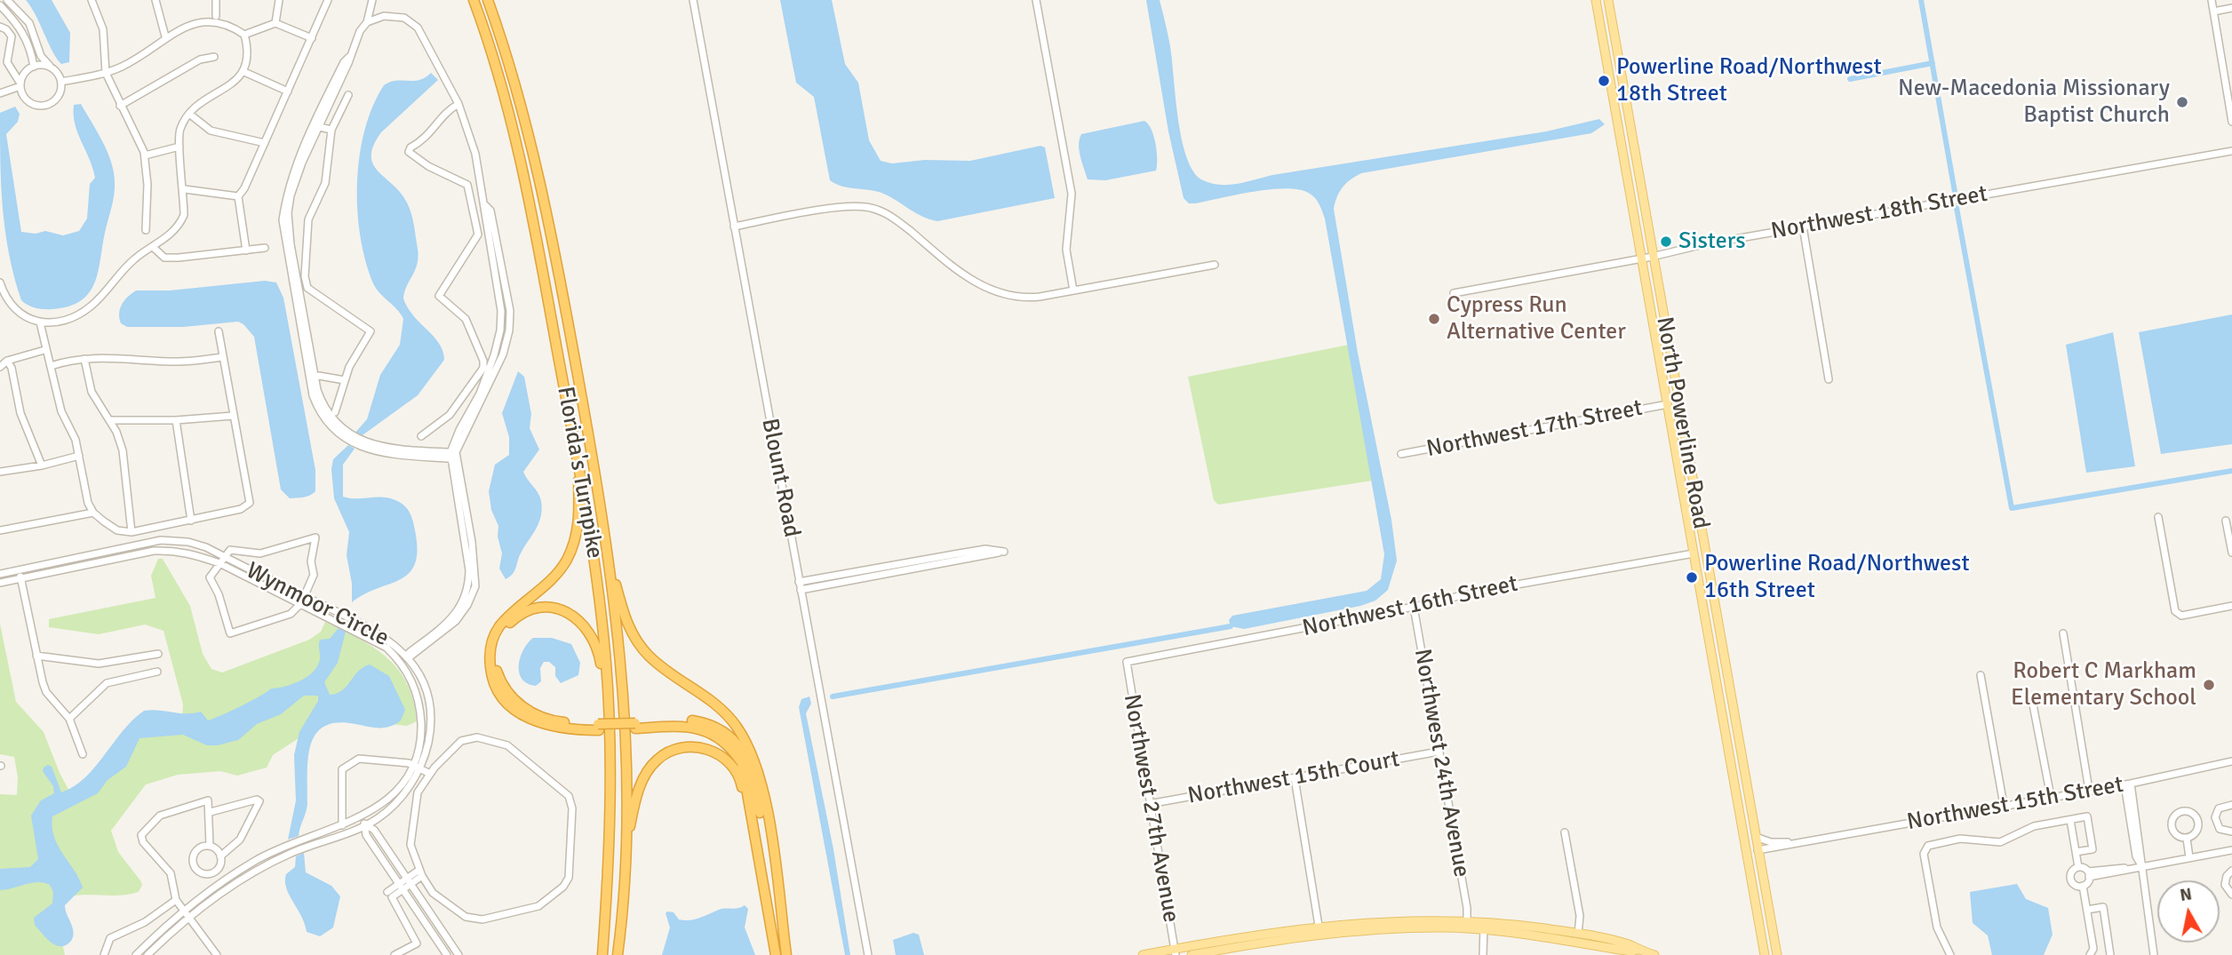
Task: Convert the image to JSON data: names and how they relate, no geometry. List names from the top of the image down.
{
  "streets": {
    "highway": ["Florida's Turnpike"],
    "main road": ["North Powerline Road"],
    "street": [
      "Northwest 18th Street",
      "Northwest 17th Street",
      "Blount Road",
      "Wynmoor Circle",
      "Northwest 16th Street",
      "Northwest 24th Avenue",
      "Northwest 15th Court",
      "Northwest 15th Street",
      "Northwest 27th Avenue"
    ]
  },
  "crossings": [
    ["Northwest 18th Street", "North Powerline Road"],
    ["North Powerline Road", "Northwest 17th Street"],
    ["North Powerline Road", "Northwest 16th Street"],
    ["North Powerline Road", "Northwest 15th Street"],
    ["Northwest 16th Street", "Northwest 24th Avenue"],
    ["Northwest 16th Street", "Northwest 27th Avenue"],
    ["Northwest 24th Avenue", "Northwest 15th Court"],
    ["Northwest 15th Court", "Northwest 27th Avenue"]
  ],
  "places": [
    "Powerline Road/Northwest 18th Street",
    "New-Macedonia Missionary Baptist Church",
    "Sisters",
    "Cypress Run Alternative Center",
    "Powerline Road/Northwest 16th Street",
    "Robert C Markham Elementary School"
  ],
  "north": "top"
}
